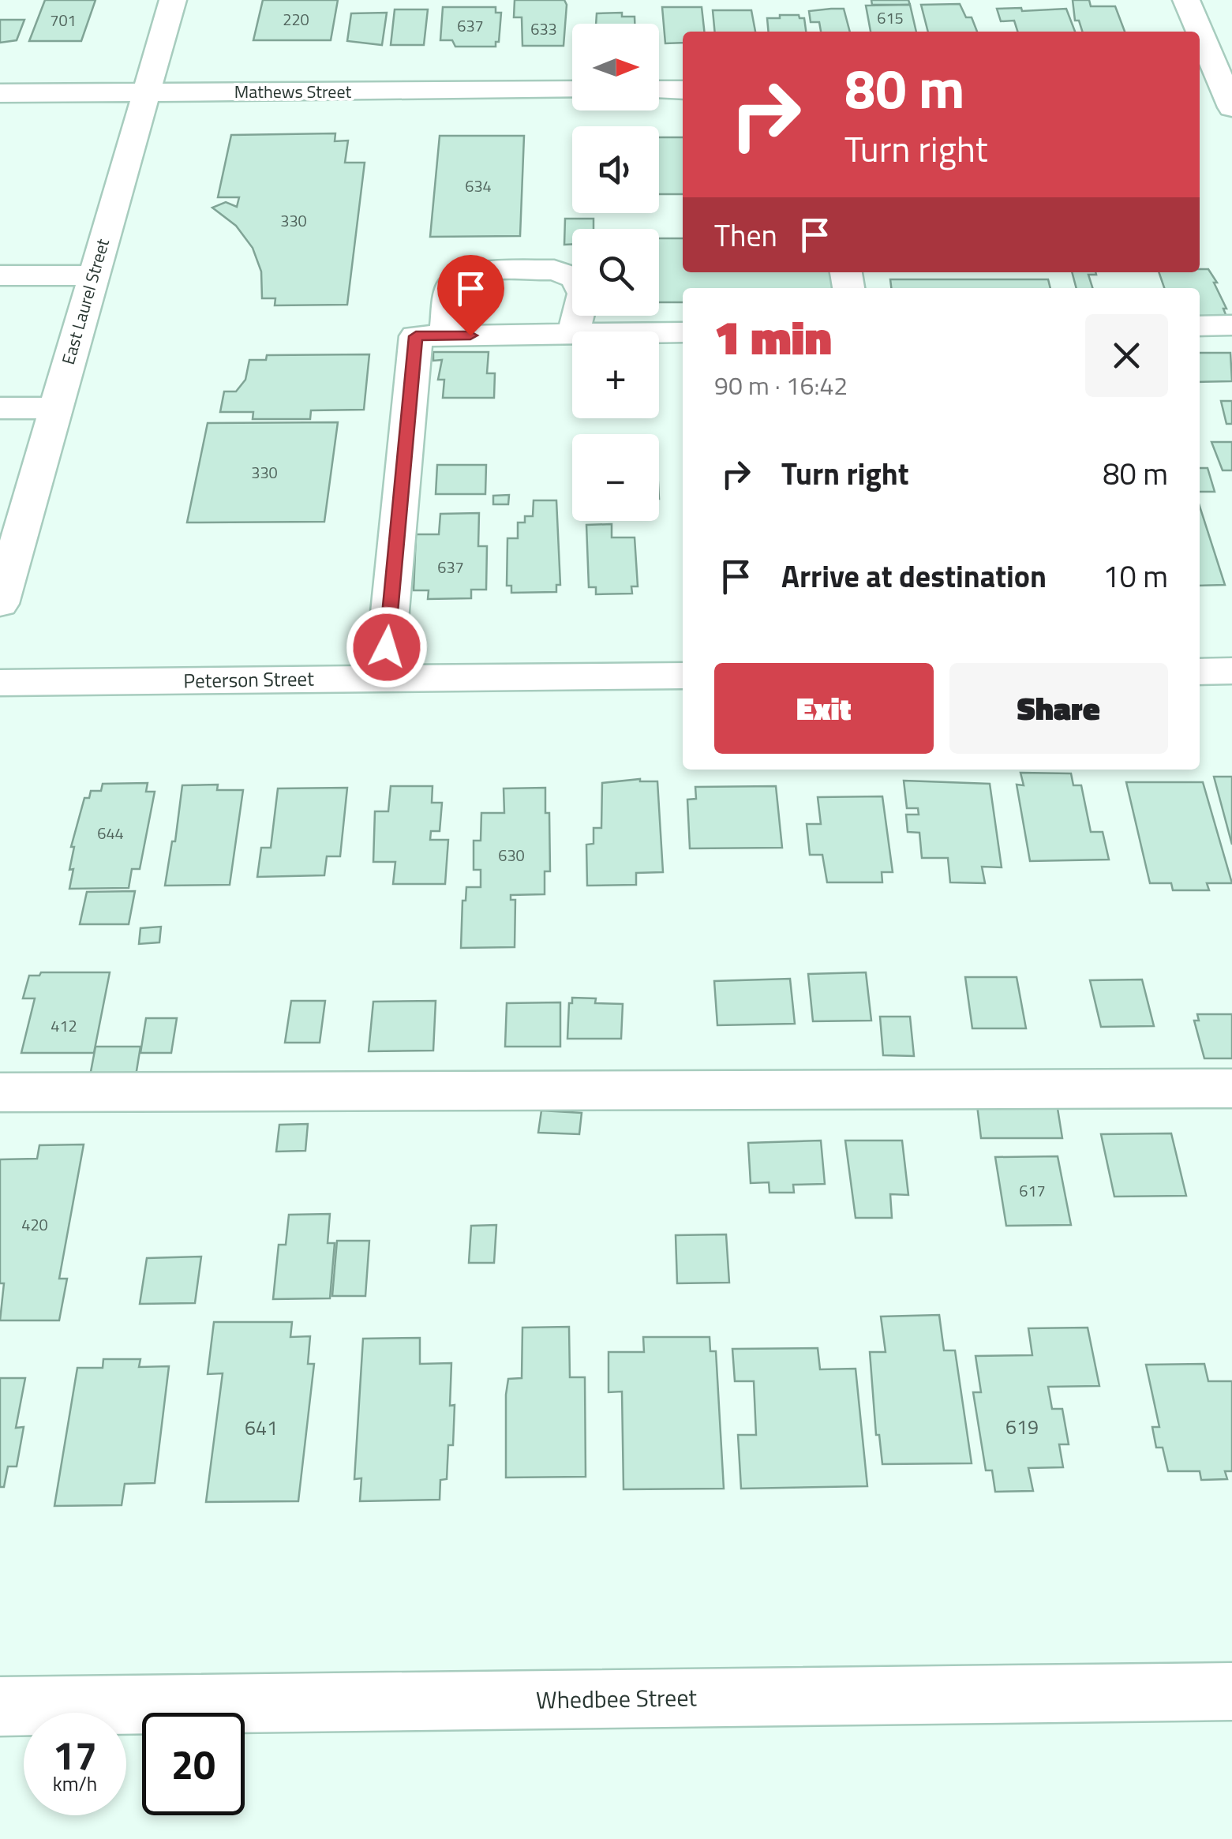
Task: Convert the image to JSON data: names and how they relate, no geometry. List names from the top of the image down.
{
  "streets": {
    "street": [
      "Mathews Street",
      "East Laurel Street",
      "Peterson Street",
      "Whedbee Street"
    ]
  },
  "crossings": [
    ["Mathews Street", "East Laurel Street"]
  ],
  "house_numbers": [
    "615",
    "220",
    "701",
    "637",
    "633",
    "634",
    "330",
    "330",
    "637",
    "644",
    "630",
    "412",
    "617",
    "420",
    "619",
    "641"
  ],
  "north": "right",
  "page": {
    "map_buttons": ["+", "−"],
    "turn": ["80 m", "Turn right"],
    "then": "Then",
    "heading": ["1 min", "90 m · 16:42"],
    "list": [
      {
        "name": "Turn right",
        "value": "80 m"
      },
      {
        "name": "Arrive at destination",
        "value": "10 m"
      }
    ],
    "buttons": ["Exit", "Share"],
    "speed": "17 km/h",
    "limit": "20"
  }
}
